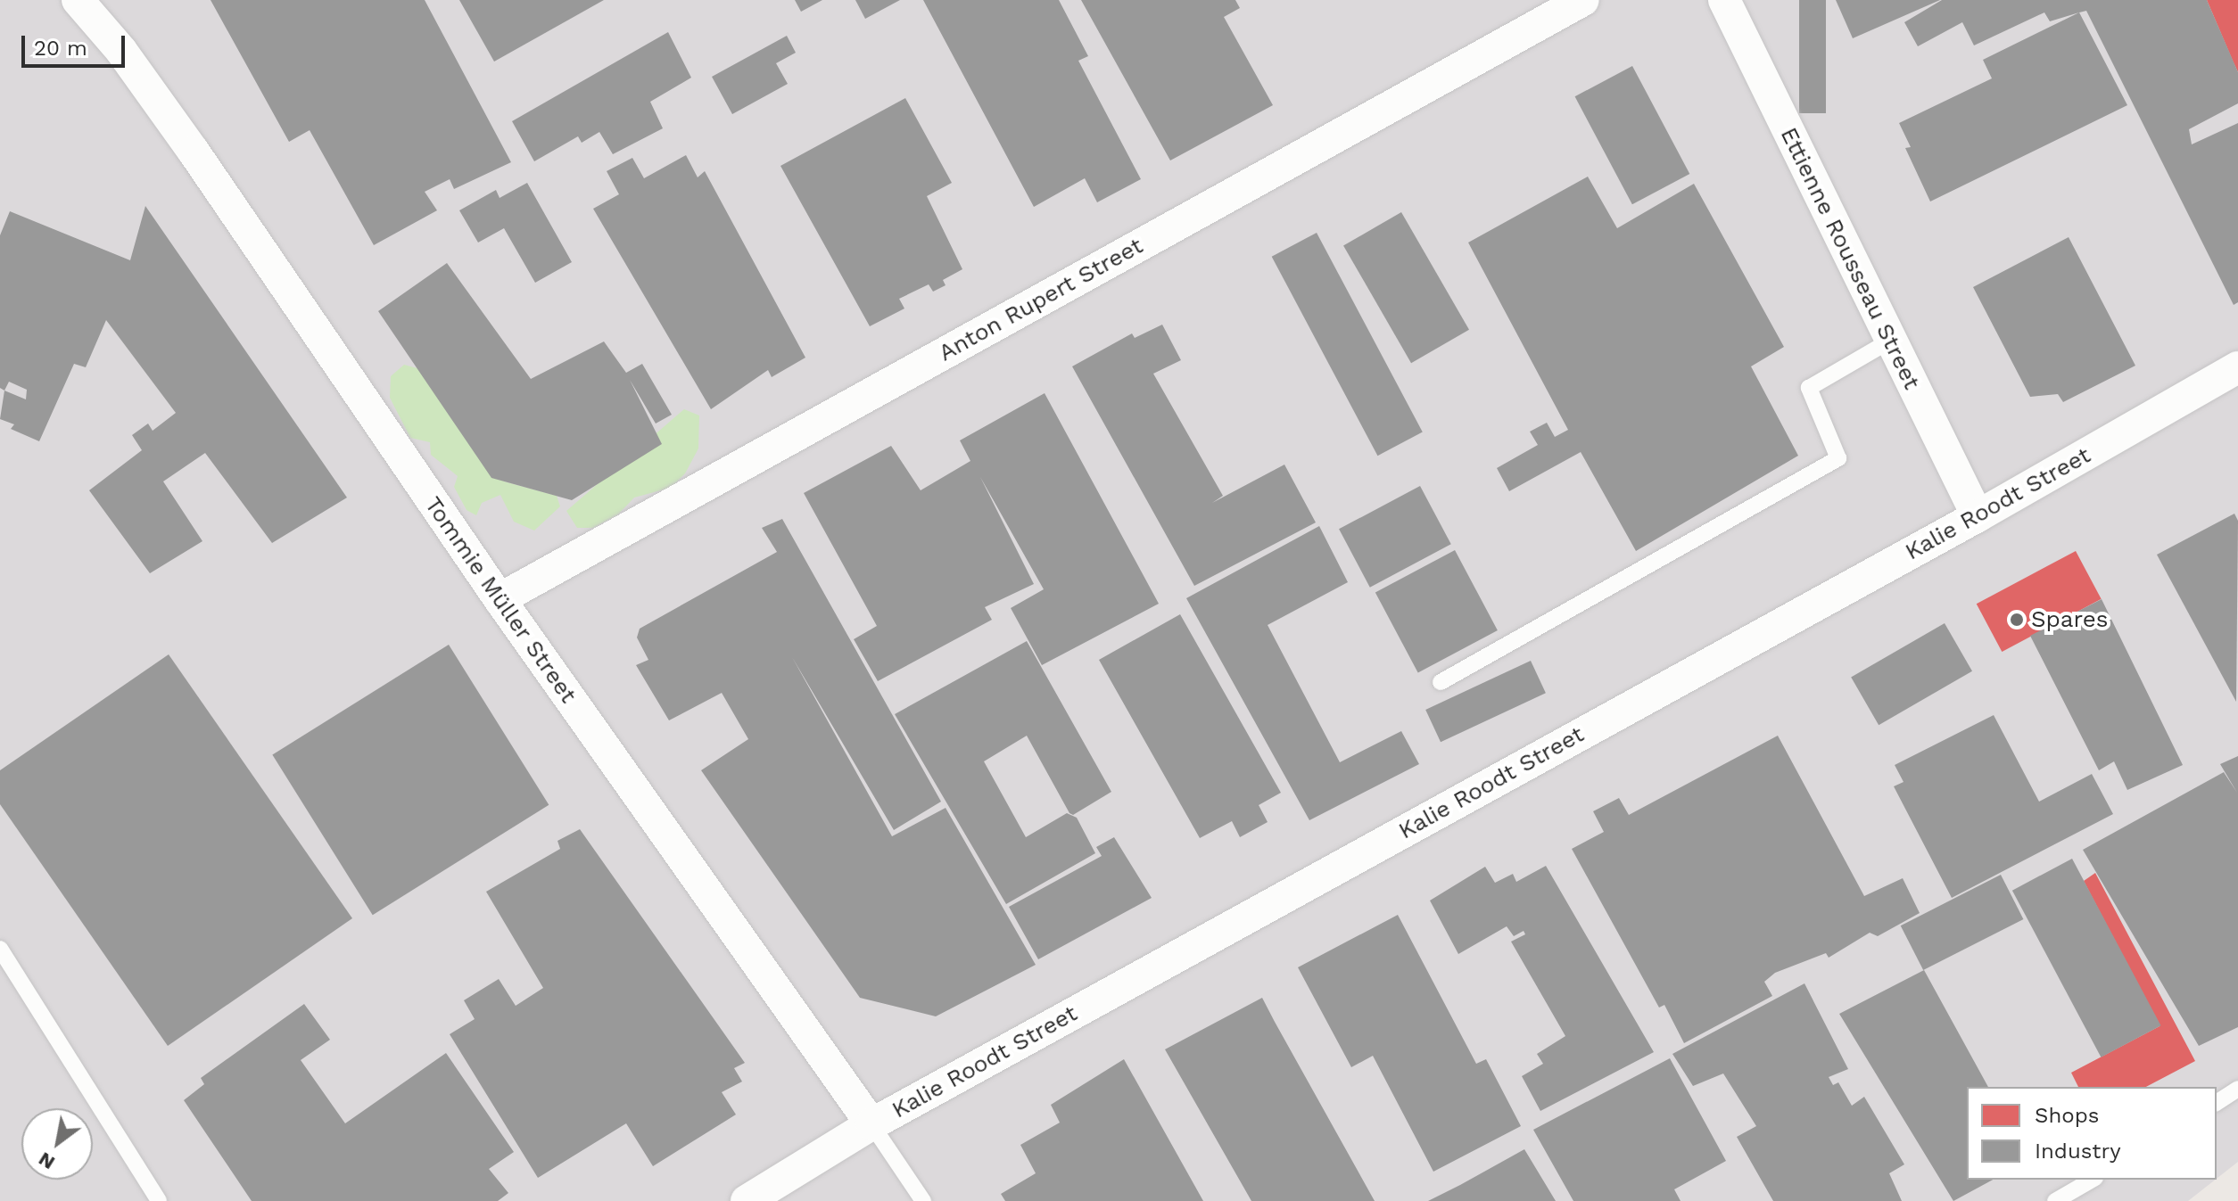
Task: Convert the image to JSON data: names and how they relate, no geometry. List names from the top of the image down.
{
  "streets": {
    "street": [
      "Ettienne Rousseau Street",
      "Anton Rupert Street",
      "Kalie Roodt Street",
      "Tommie Müller Street"
    ]
  },
  "crossings": [
    ["Ettienne Rousseau Street", "Kalie Roodt Street"],
    ["Anton Rupert Street", "Tommie Müller Street"],
    ["Kalie Roodt Street", "Tommie Müller Street"]
  ],
  "places": ["Spares"],
  "legend": ["Shops", "Industry"],
  "scale_bar": "20 m",
  "north": "bottom left"
}
